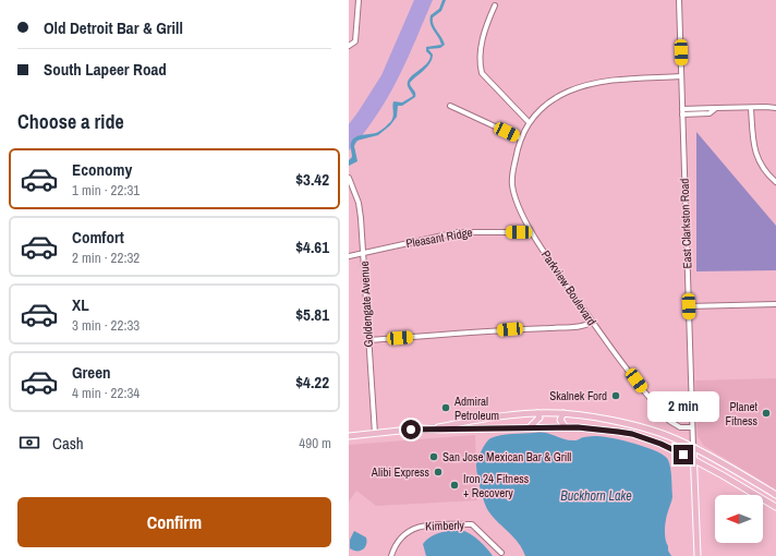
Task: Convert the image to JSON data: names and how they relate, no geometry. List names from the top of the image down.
{
  "streets": {
    "street": [
      "East Clarkston Road",
      "Pleasant Ridge",
      "Parkview Boulevard",
      "Goldengate Avenue",
      "Kimberly"
    ]
  },
  "crossings": [
    ["East Clarkston Road", "Parkview Boulevard"],
    ["Pleasant Ridge", "Parkview Boulevard"],
    ["Pleasant Ridge", "Goldengate Avenue"]
  ],
  "water": ["Buckhorn Lake"],
  "places": [
    "Skalnek Ford",
    "Admiral Petroleum",
    "Planet Fitness",
    "San Jose Mexican Bar & Grill",
    "Alibi Express",
    "Iron 24 Fitness + Recovery"
  ],
  "north": "left",
  "page": {
    "banner": ["Old Detroit Bar & Grill", "South Lapeer Road"],
    "heading": "Choose a ride",
    "list": [
      {
        "name": "Economy",
        "note": "1 min · 22:31",
        "value": "$3.42"
      },
      {
        "name": "Comfort",
        "note": "2 min · 22:32",
        "value": "$4.61"
      },
      {
        "name": "XL",
        "note": "3 min · 22:33",
        "value": "$5.81"
      },
      {
        "name": "Green",
        "note": "4 min · 22:34",
        "value": "$4.22"
      }
    ],
    "bubble": "2 min",
    "pay": ["Cash", "490 m"],
    "buttons": "Confirm"
  }
}
